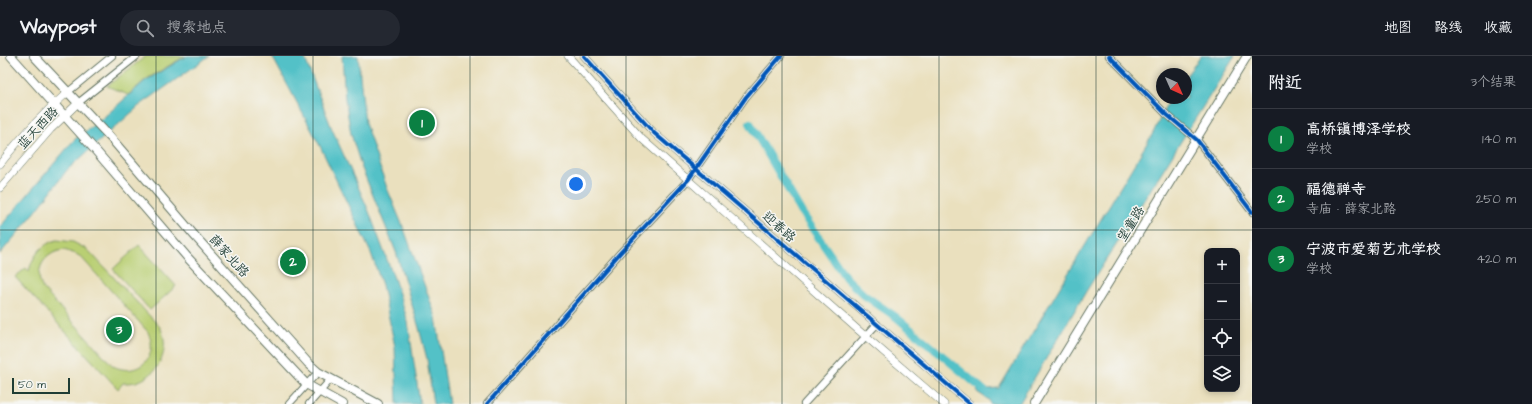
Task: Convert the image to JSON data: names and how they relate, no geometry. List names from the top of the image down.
{
  "streets": {
    "main road": ["望童路", "薛家北路"],
    "street": ["蓝天西路", "迎春路"]
  },
  "crossings": [
    ["蓝天西路", "薛家北路"]
  ],
  "scale_bar": "50 m",
  "north": "bottom right",
  "page": {
    "header": "Waypost",
    "search": "搜索地点",
    "nav": ["地图", "路线", "收藏"],
    "heading": ["附近", "3个结果"],
    "pins": ["1", "2", "3"],
    "list": [
      {
        "mark": "1",
        "name": "高桥镇博泽学校",
        "note": "学校",
        "value": "140 m"
      },
      {
        "mark": "2",
        "name": "福德禅寺",
        "note": "寺庙 · 薛家北路",
        "value": "250 m"
      },
      {
        "mark": "3",
        "name": "宁波市爱菊艺术学校",
        "note": "学校",
        "value": "420 m"
      }
    ],
    "map_buttons": ["+", "−"],
    "scale": "50 m"
  }
}
